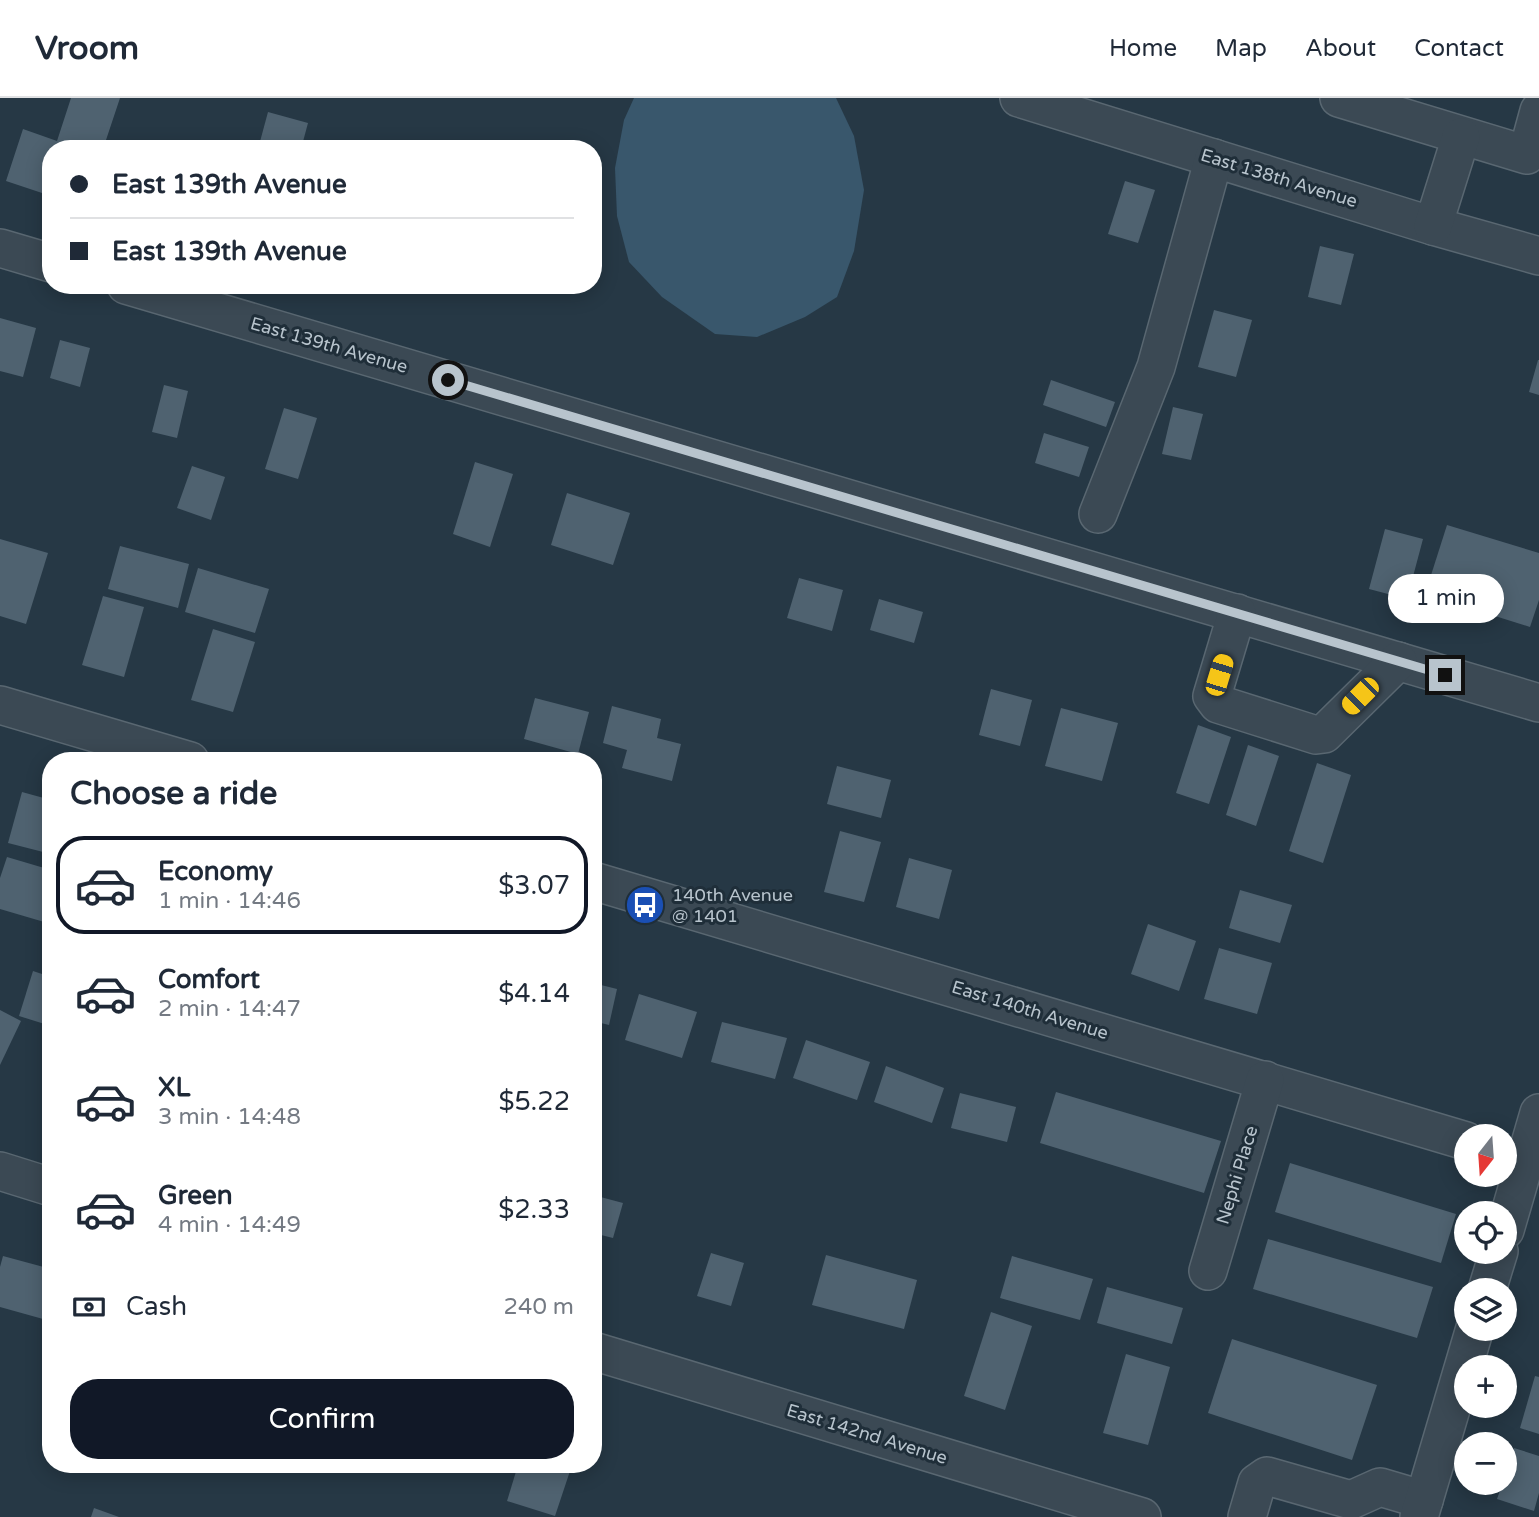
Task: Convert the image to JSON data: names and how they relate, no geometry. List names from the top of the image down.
{
  "streets": {
    "street": [
      "East 138th Avenue",
      "East 139th Avenue",
      "East 140th Avenue",
      "Nephi Place",
      "East 142nd Avenue"
    ]
  },
  "crossings": [
    ["East 140th Avenue", "Nephi Place"]
  ],
  "places": {
    "bus stop": ["140th Avenue @ 1401"]
  },
  "north": "bottom",
  "page": {
    "header": "Vroom",
    "nav": [
      "Home",
      "Map",
      "About",
      "Contact"
    ],
    "banner": ["East 139th Avenue", "East 139th Avenue"],
    "bubble": "1 min",
    "heading": "Choose a ride",
    "list": [
      {
        "name": "Economy",
        "note": "1 min · 14:46",
        "value": "$3.07"
      },
      {
        "name": "Comfort",
        "note": "2 min · 14:47",
        "value": "$4.14"
      },
      {
        "name": "XL",
        "note": "3 min · 14:48",
        "value": "$5.22"
      },
      {
        "name": "Green",
        "note": "4 min · 14:49",
        "value": "$2.33"
      }
    ],
    "map_buttons": ["+", "−"],
    "pay": ["Cash", "240 m"],
    "buttons": "Confirm"
  }
}
